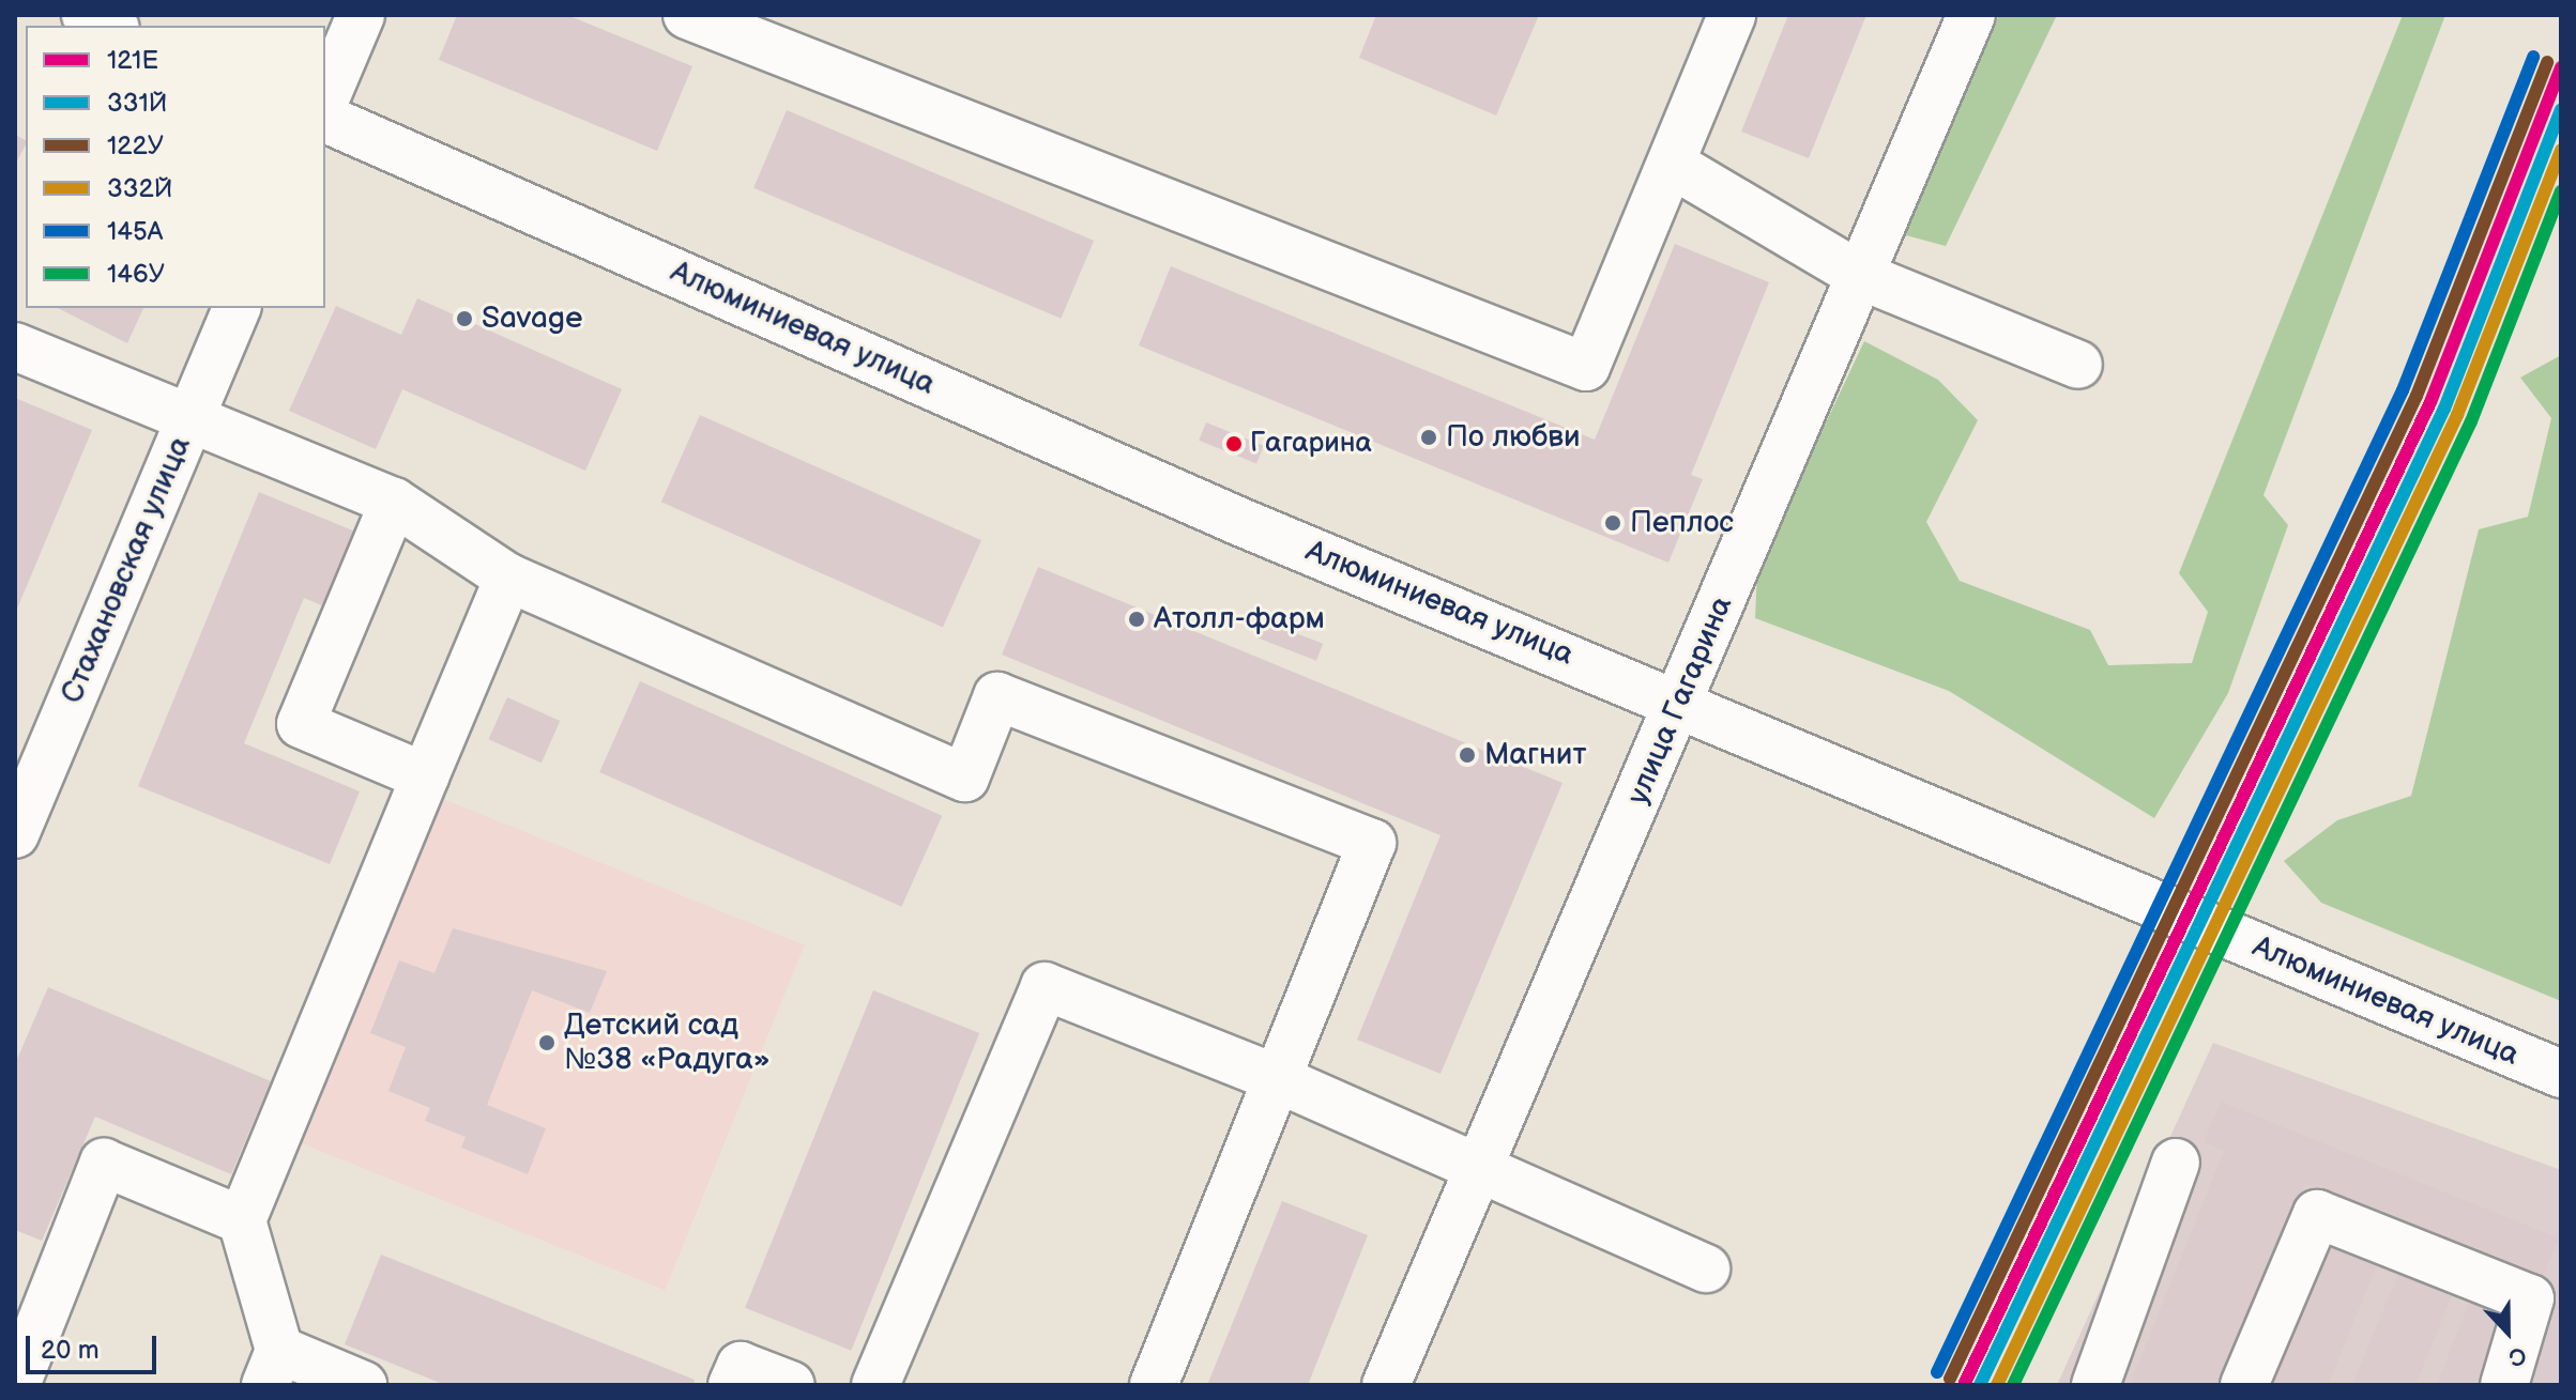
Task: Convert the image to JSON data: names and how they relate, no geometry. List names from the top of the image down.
{
  "streets": {
    "main road": ["Алюминиевая улица", "Стахановская улица", "улица Гагарина"]
  },
  "crossings": [
    ["Алюминиевая улица", "улица Гагарина"]
  ],
  "places": [
    "Savage",
    "По любви",
    "Гагарина",
    "Пеплос",
    "Атолл-фарм",
    "Магнит",
    "Детский сад №38 «Радуга»"
  ],
  "lines": [
    "transit line 145А",
    "transit line 122У",
    "transit line 121Е",
    "transit line 331Й",
    "transit line 332Й",
    "transit line 146У"
  ],
  "legend": [
    "121Е",
    "331Й",
    "122У",
    "332Й",
    "145А",
    "146У"
  ],
  "scale_bar": "20 m",
  "north": "bottom"
}
